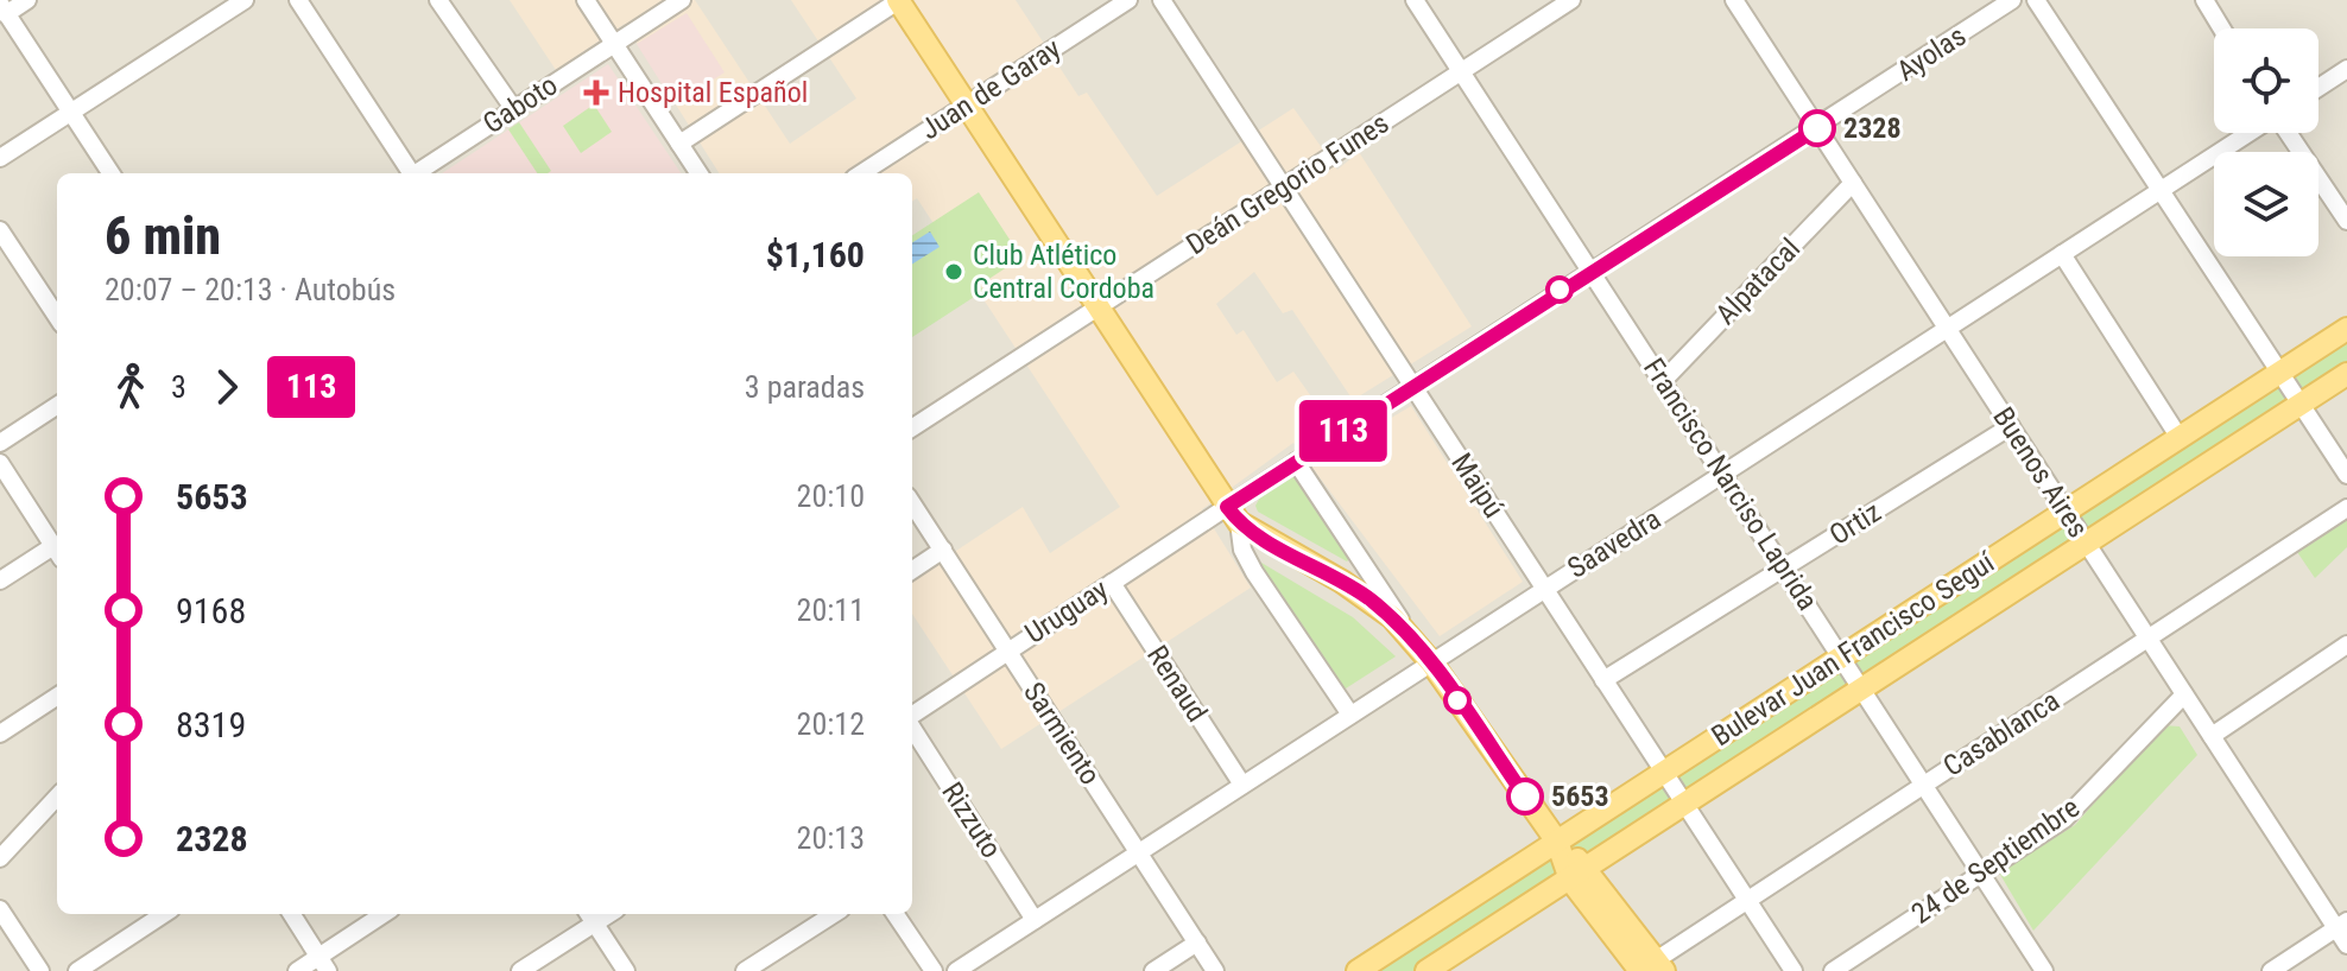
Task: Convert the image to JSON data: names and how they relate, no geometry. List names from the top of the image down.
{
  "streets": {
    "main road": ["Bulevar Juan Francisco Seguí"],
    "street": [
      "Ayolas",
      "Juan de Garay",
      "Gaboto",
      "Deán Gregorio Funes",
      "Alpatacal",
      "Buenos Aires",
      "Francisco Narciso Laprida",
      "Maipú",
      "Ortiz",
      "Saavedra",
      "Uruguay",
      "Renaud",
      "Sarmiento",
      "Casablanca",
      "Rizzuto",
      "24 de Septiembre"
    ]
  },
  "crossings": [
    ["Ayolas", "Buenos Aires"],
    ["Ayolas", "Francisco Narciso Laprida"],
    ["Ayolas", "Maipú"],
    ["Ayolas", "Uruguay"],
    ["Deán Gregorio Funes", "Francisco Narciso Laprida"],
    ["Deán Gregorio Funes", "Maipú"],
    ["Alpatacal", "Buenos Aires"],
    ["Alpatacal", "Francisco Narciso Laprida"],
    ["Buenos Aires", "Ortiz"],
    ["Buenos Aires", "Saavedra"],
    ["Buenos Aires", "Bulevar Juan Francisco Seguí"],
    ["Buenos Aires", "Casablanca"],
    ["Buenos Aires", "24 de Septiembre"],
    ["Francisco Narciso Laprida", "Ortiz"],
    ["Francisco Narciso Laprida", "Saavedra"],
    ["Francisco Narciso Laprida", "Bulevar Juan Francisco Seguí"],
    ["Francisco Narciso Laprida", "Casablanca"],
    ["Francisco Narciso Laprida", "24 de Septiembre"],
    ["Maipú", "Ortiz"],
    ["Maipú", "Saavedra"],
    ["Maipú", "Bulevar Juan Francisco Seguí"],
    ["Maipú", "Casablanca"],
    ["Saavedra", "Renaud"],
    ["Saavedra", "Sarmiento"],
    ["Saavedra", "Rizzuto"],
    ["Uruguay", "Renaud"],
    ["Uruguay", "Sarmiento"]
  ],
  "places": {
    "health": ["Hospital Español"],
    "other": ["2328", "Club Atlético Central Cordoba", "5653"]
  },
  "lines": ["bus line 113"],
  "page": {
    "on_map": "113",
    "heading": ["6 min", "20:07 – 20:13 · Autobús", "$1,160"],
    "legs": ["3", "113", "3 paradas"],
    "list": [
      {
        "name": "5653",
        "value": "20:10"
      },
      {
        "name": "9168",
        "value": "20:11"
      },
      {
        "name": "8319",
        "value": "20:12"
      },
      {
        "name": "2328",
        "value": "20:13"
      }
    ]
  }
}
